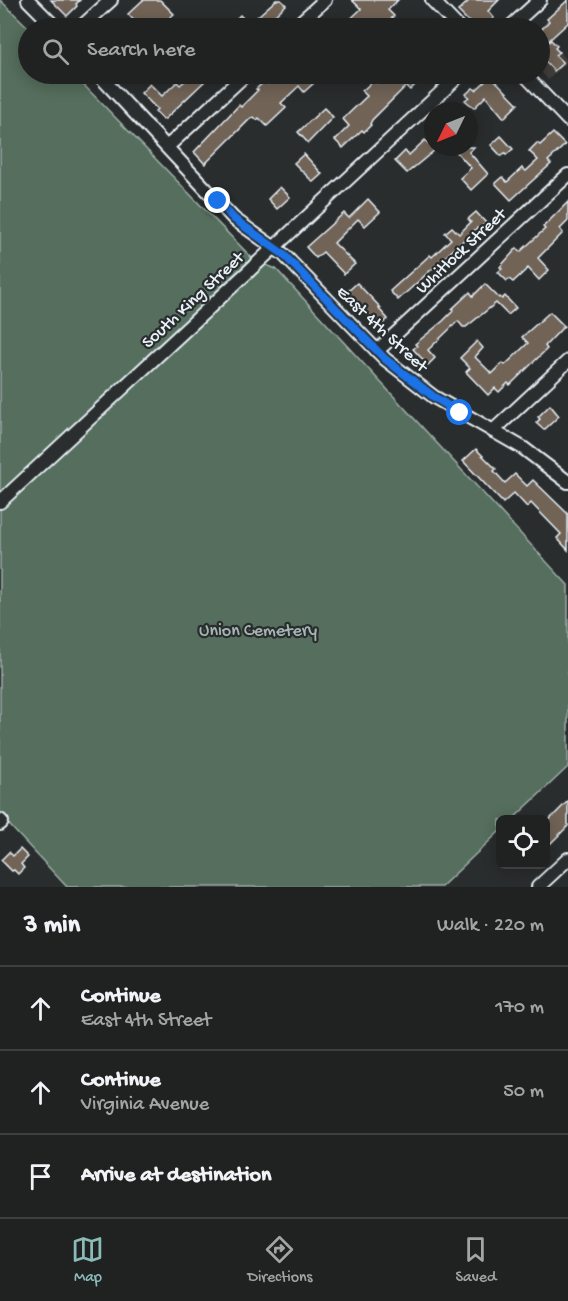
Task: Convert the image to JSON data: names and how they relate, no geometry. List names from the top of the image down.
{
  "streets": {
    "street": ["Whitlock Street", "South King Street", "East 4th Street"]
  },
  "crossings": [
    ["Whitlock Street", "East 4th Street"],
    ["South King Street", "East 4th Street"]
  ],
  "parks": ["Union Cemetery"],
  "north": "bottom left",
  "page": {
    "search": "Search here",
    "heading": ["3 min", "Walk · 220 m"],
    "list": [
      ["Continue", "East 4th Street", "170 m"],
      ["Continue", "Virginia Avenue", "50 m"],
      "Arrive at destination"
    ],
    "nav": ["Map", "Directions", "Saved"]
  }
}
